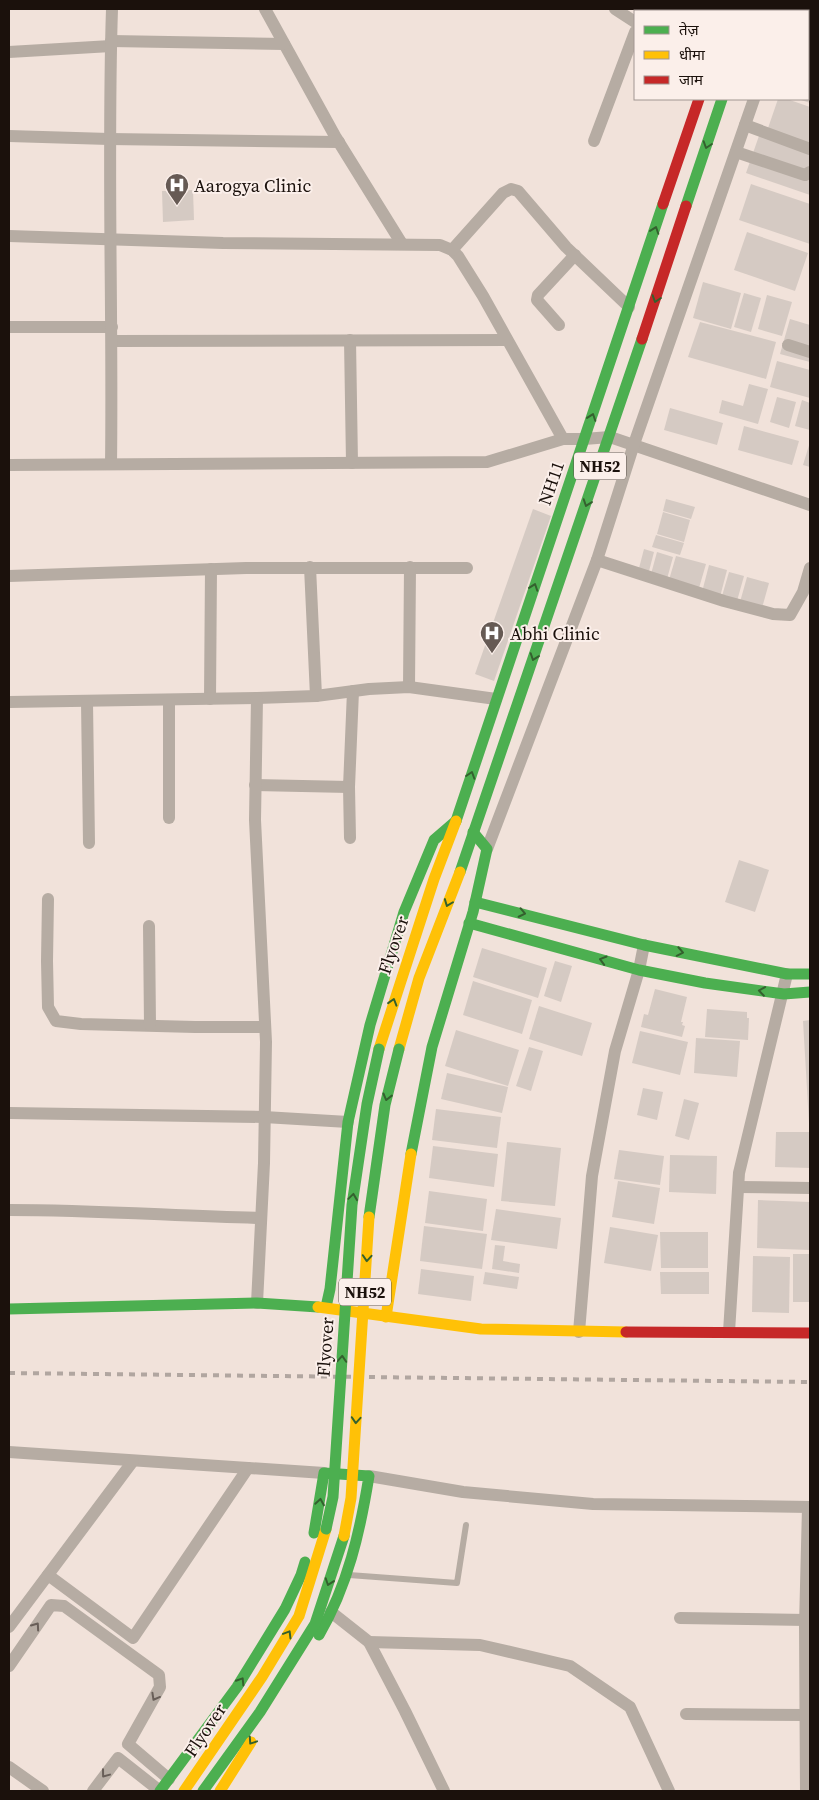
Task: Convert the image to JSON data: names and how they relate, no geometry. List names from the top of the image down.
{
  "streets": {
    "main road": ["NH52", "NH11", "Flyover"]
  },
  "crossings": [
    ["NH52", "Flyover"],
    ["NH11", "Flyover"]
  ],
  "places": {
    "hospital": ["Aarogya Clinic", "Abhi Clinic"]
  },
  "legend": ["तेज़", "धीमा", "जाम"]
}
